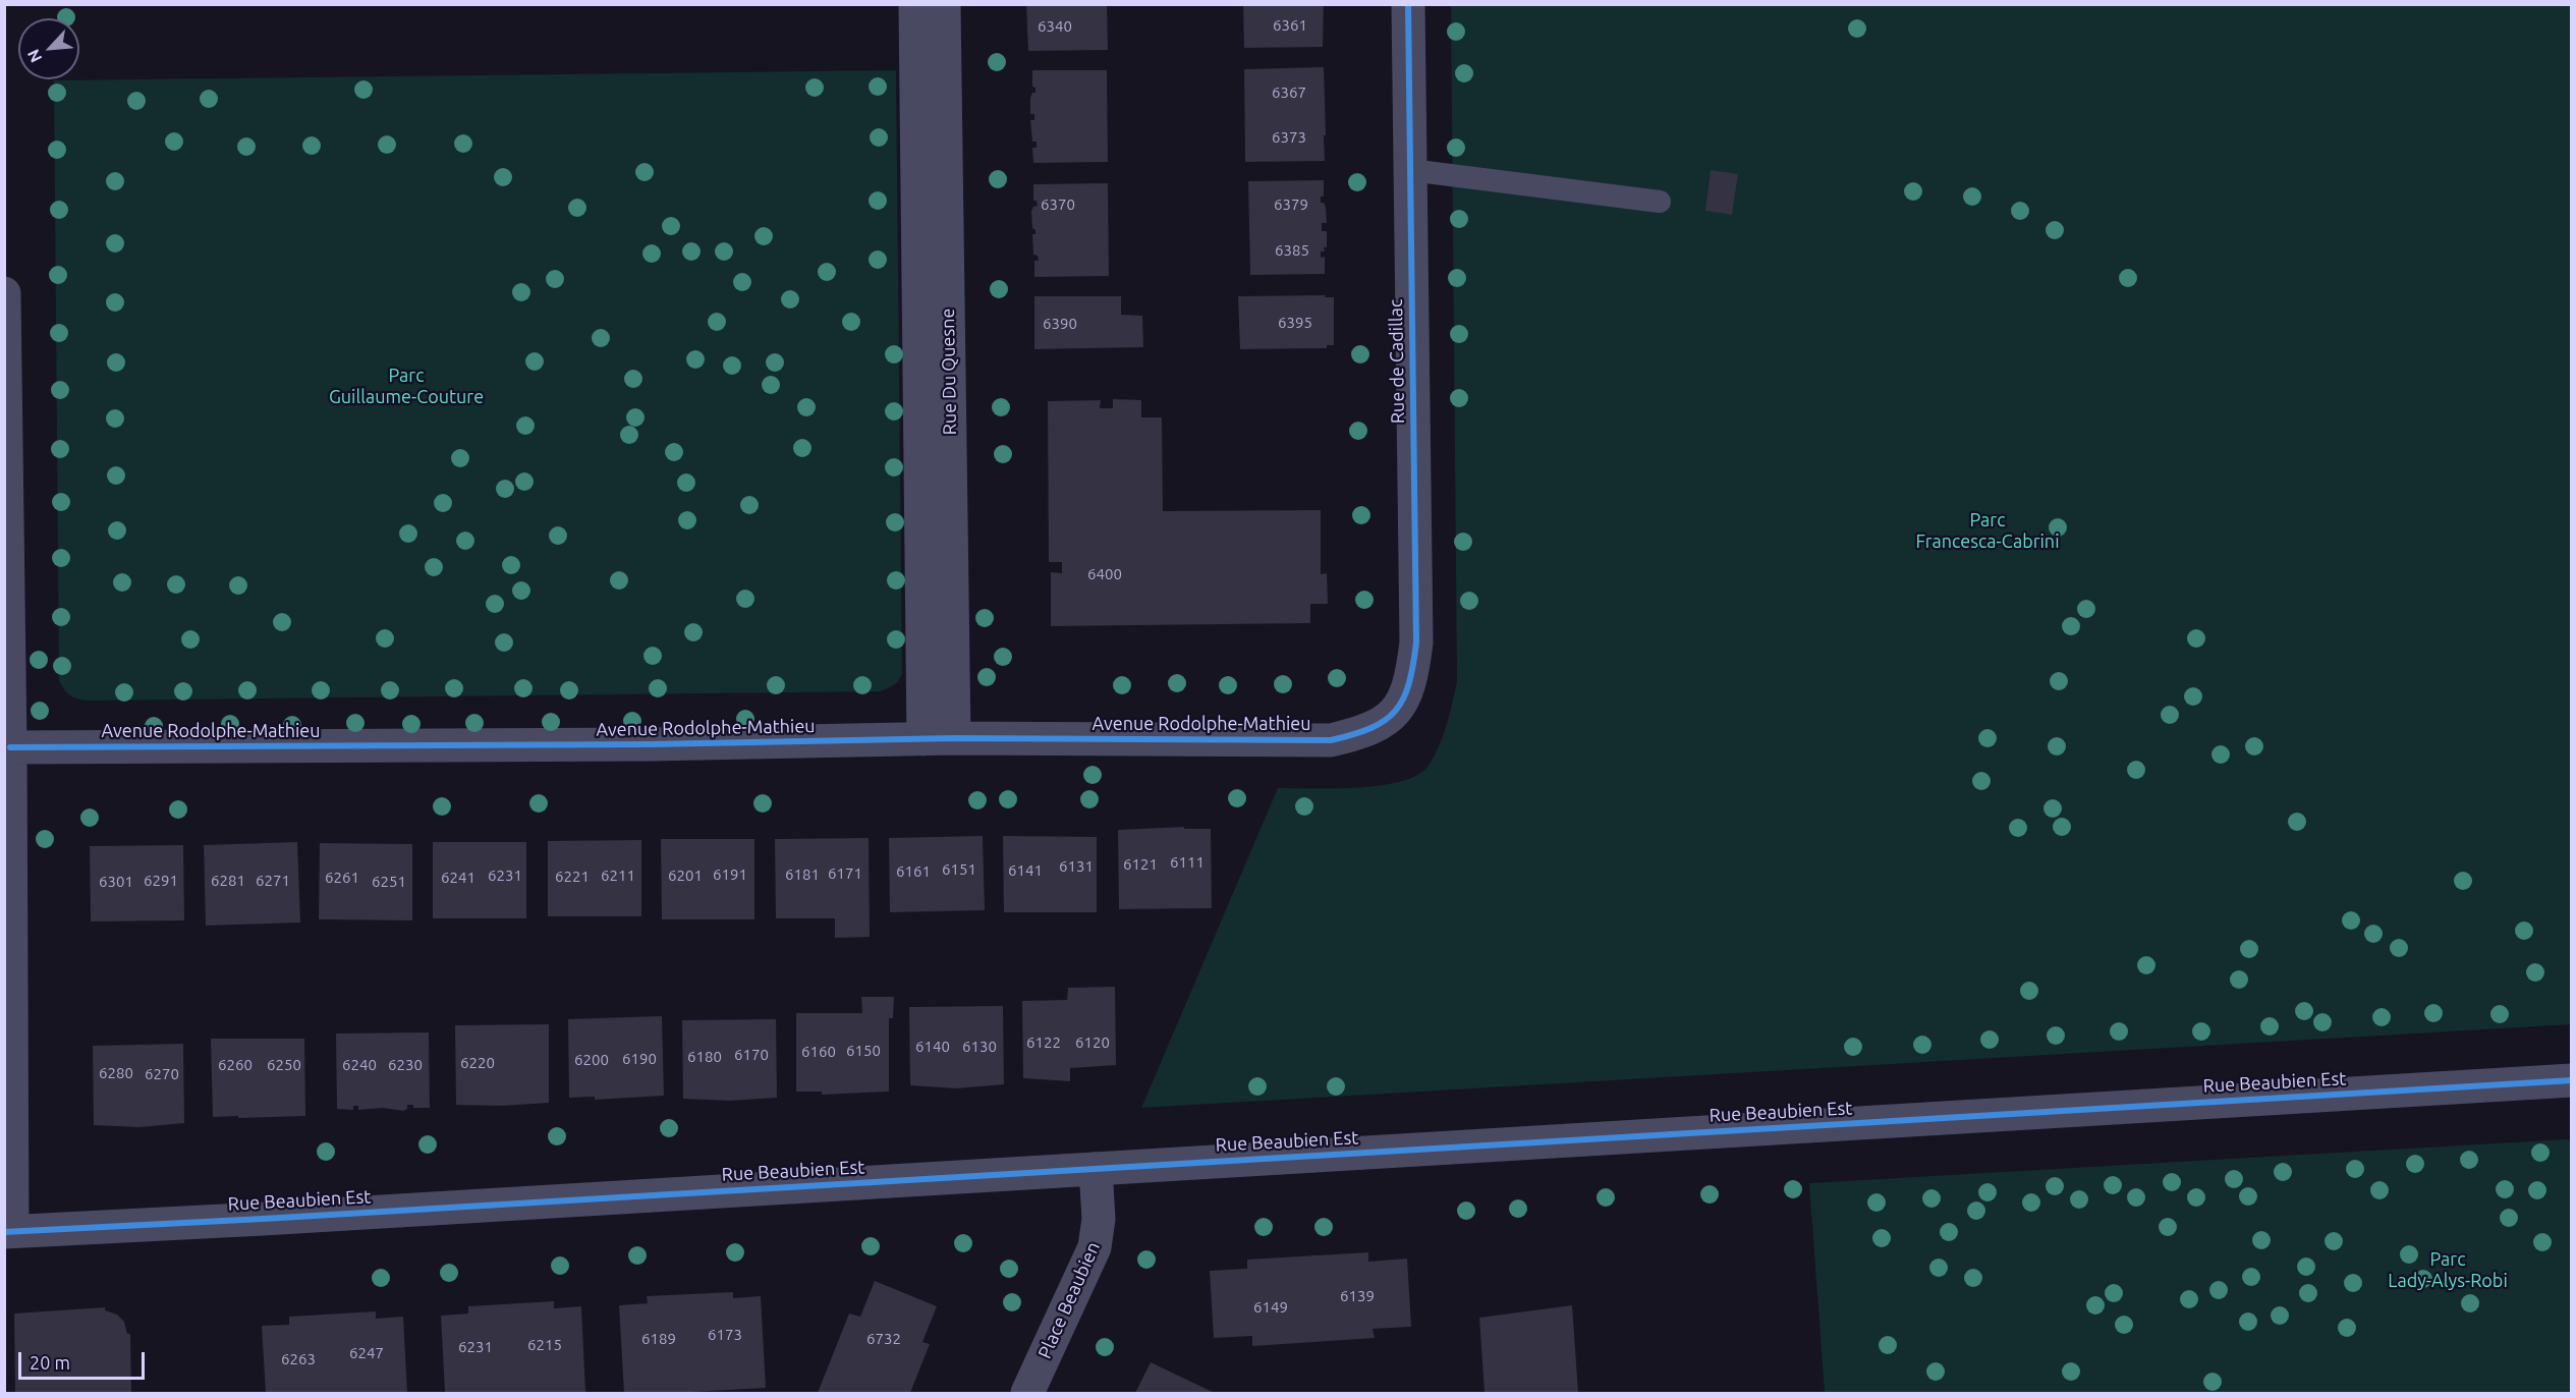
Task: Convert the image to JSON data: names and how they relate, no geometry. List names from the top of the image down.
{
  "streets": {
    "street": [
      "Rue de Cadillac",
      "Rue Du Quesne",
      "Avenue Rodolphe-Mathieu",
      "Rue Beaubien Est",
      "Place Beaubien"
    ]
  },
  "crossings": [
    ["Rue de Cadillac", "Avenue Rodolphe-Mathieu"],
    ["Rue Du Quesne", "Avenue Rodolphe-Mathieu"],
    ["Rue Beaubien Est", "Place Beaubien"]
  ],
  "parks": ["Parc Guillaume-Couture", "Parc Francesca-Cabrini", "Parc Lady-Alys-Robi"],
  "house_numbers": [
    "6361",
    "6340",
    "6367",
    "6373",
    "6370",
    "6379",
    "6385",
    "6395",
    "6390",
    "6400",
    "6111",
    "6121",
    "6131",
    "6151",
    "6141",
    "6161",
    "6171",
    "6191",
    "6181",
    "6231",
    "6211",
    "6201",
    "6221",
    "6261",
    "6241",
    "6291",
    "6281",
    "6271",
    "6301",
    "6251",
    "6122",
    "6120",
    "6140",
    "6130",
    "6150",
    "6160",
    "6170",
    "6180",
    "6190",
    "6200",
    "6220",
    "6260",
    "6250",
    "6240",
    "6230",
    "6280",
    "6270",
    "6139",
    "6149",
    "6173",
    "6189",
    "6732",
    "6215",
    "6231",
    "6247",
    "6263"
  ],
  "scale_bar": "20 m",
  "north": "bottom left"
}
